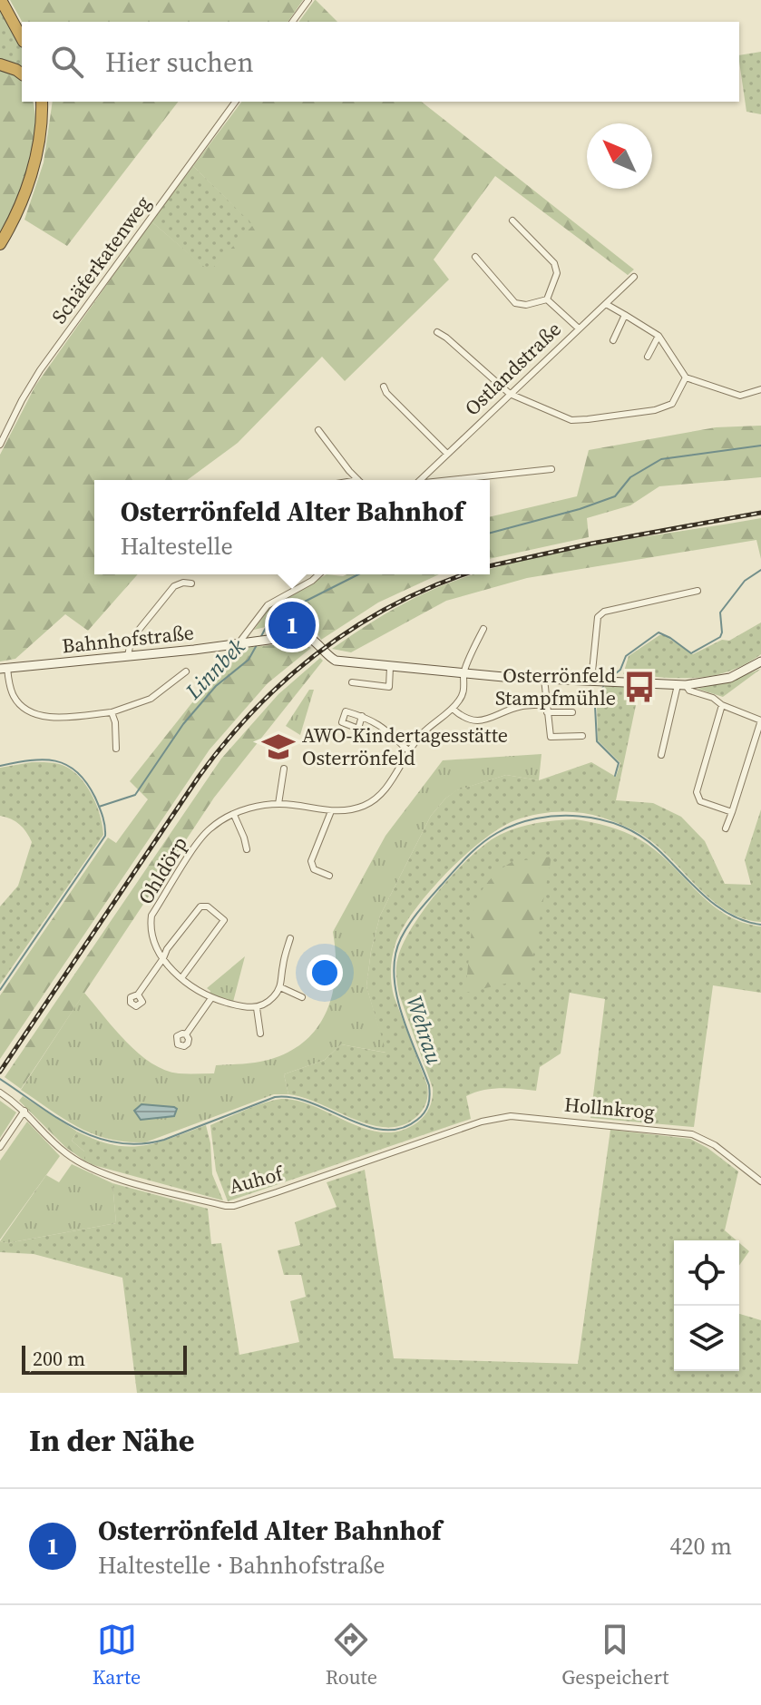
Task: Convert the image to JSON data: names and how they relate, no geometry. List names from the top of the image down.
{
  "streets": {
    "main road": ["Bahnhofstraße"],
    "street": [
      "Schäferkatenweg",
      "Ostlandstraße",
      "Ohldörp",
      "Hollnkrog",
      "Auhof"
    ]
  },
  "crossings": [
    ["Hollnkrog", "Auhof"]
  ],
  "water": ["Linnbek", "Wehrau"],
  "places": {
    "bus stop": ["Osterrönfeld Stampfmühle"],
    "school or university": ["AWO-Kindertagesstätte Osterrönfeld"]
  },
  "scale_bar": "200 m",
  "north": "top left",
  "page": {
    "search": "Hier suchen",
    "popup": ["Osterrönfeld Alter Bahnhof", "Haltestelle"],
    "pins": "1",
    "scale": "200 m",
    "heading": "In der Nähe",
    "list": [
      {
        "mark": "1",
        "name": "Osterrönfeld Alter Bahnhof",
        "note": "Haltestelle · Bahnhofstraße",
        "value": "420 m"
      }
    ],
    "nav": ["Karte", "Route", "Gespeichert"]
  }
}
